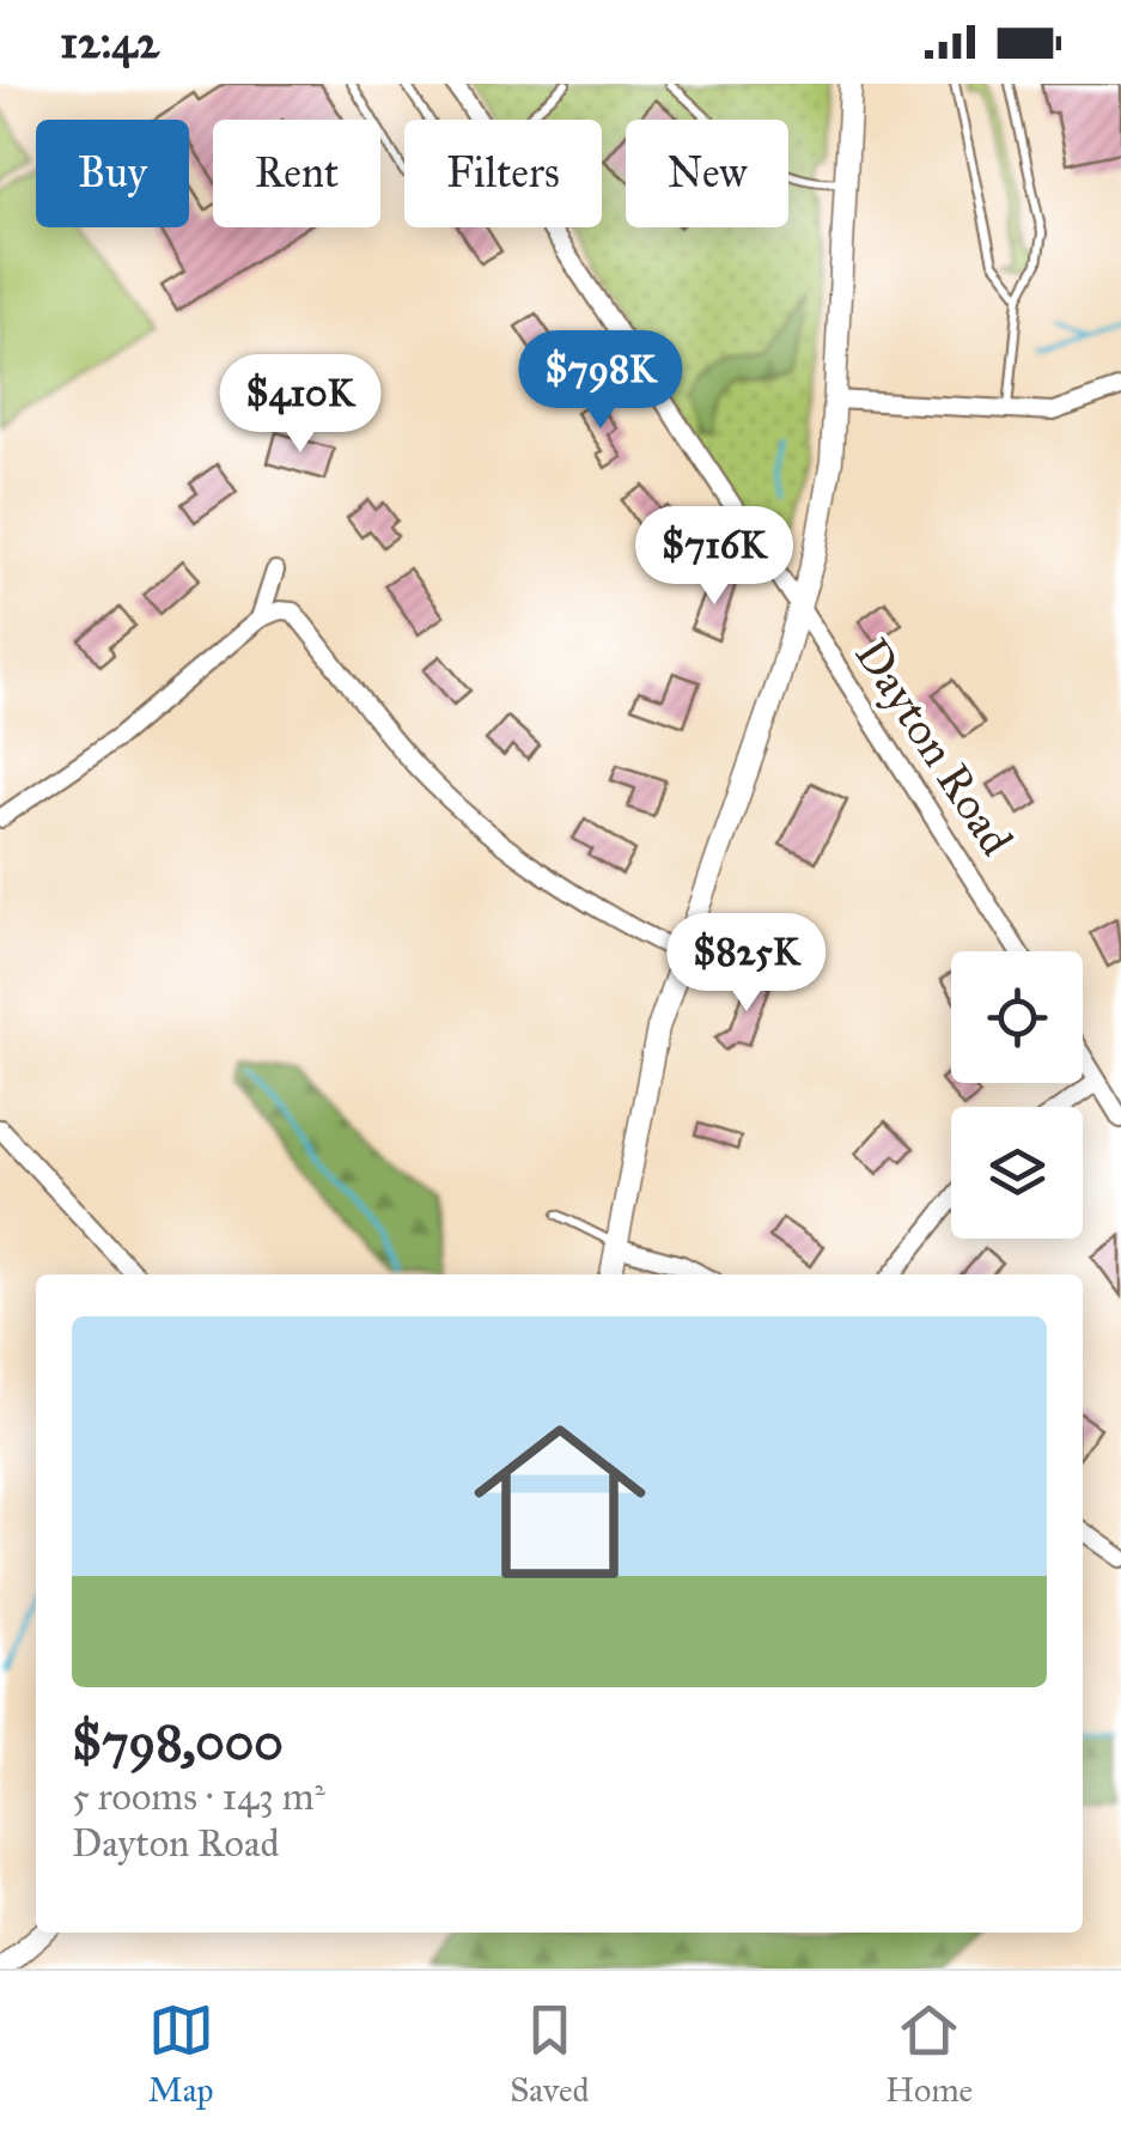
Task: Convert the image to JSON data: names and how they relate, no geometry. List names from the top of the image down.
{
  "streets": {
    "street": ["Dayton Road"]
  },
  "page": {
    "status": "12:42",
    "chip": [
      "Buy",
      "Rent",
      "Filters",
      "New"
    ],
    "price": [
      "$798K",
      "$410K",
      "$716K",
      "$825K"
    ],
    "list": [
      {
        "name": "$798,000",
        "note": "5 rooms · 143 m² · Dayton Road"
      }
    ],
    "tabs": ["Map", "Saved", "Home"]
  }
}
